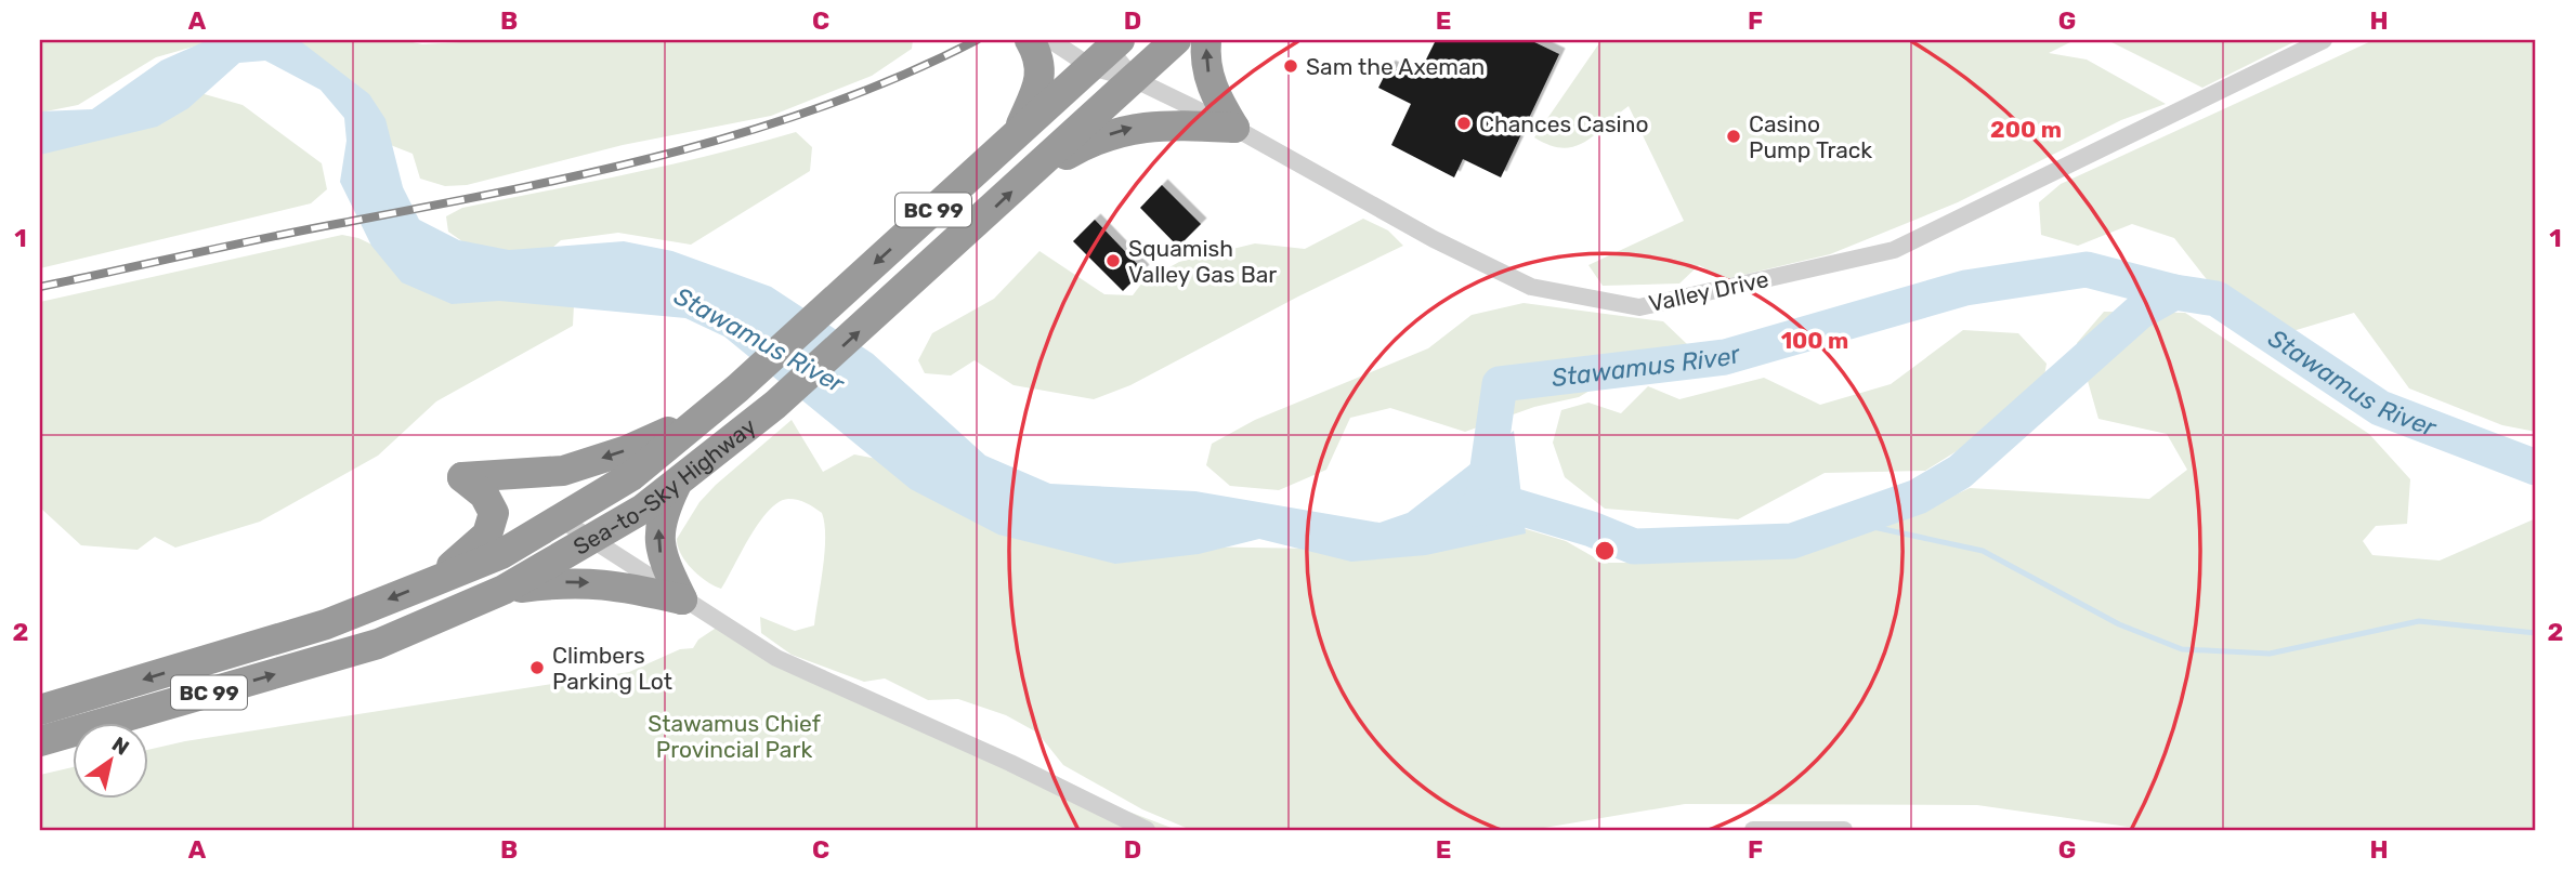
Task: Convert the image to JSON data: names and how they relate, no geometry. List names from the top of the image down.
{
  "streets": {
    "highway": ["BC 99", "Sea-to-Sky Highway"],
    "street": ["Valley Drive"]
  },
  "crossings": [
    ["Valley Drive", "Sea-to-Sky Highway"]
  ],
  "water": ["Stawamus River"],
  "parks": ["Stawamus Chief Provincial Park"],
  "places": [
    "Sam the Axeman",
    "Chances Casino",
    "Casino Pump Track",
    "Squamish Valley Gas Bar",
    "Climbers Parking Lot"
  ],
  "north": "top right",
  "grid": {
    "columns": [
      "A",
      "B",
      "C",
      "D",
      "E",
      "F",
      "G",
      "H"
    ],
    "rows": ["1", "2"]
  },
  "rings": ["200 m", "100 m"]
}
